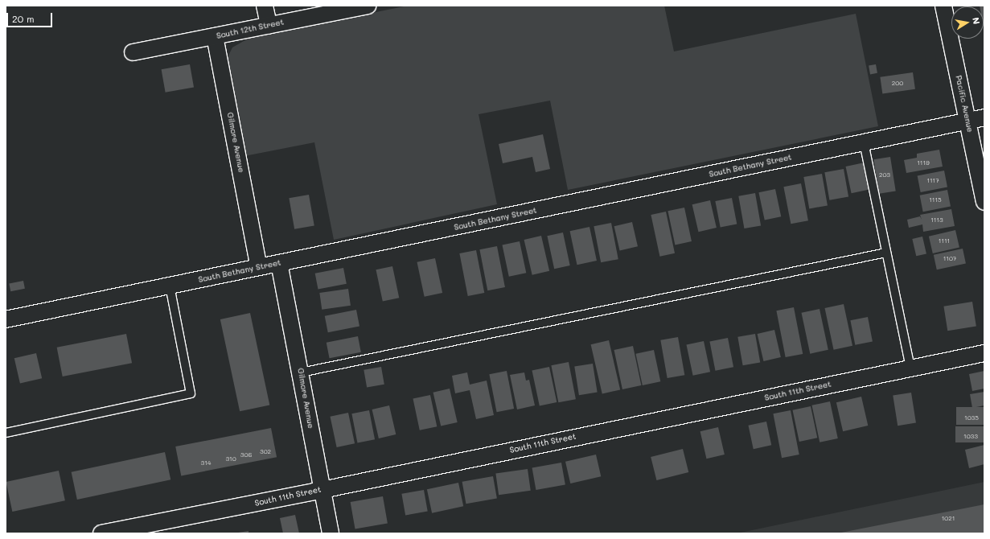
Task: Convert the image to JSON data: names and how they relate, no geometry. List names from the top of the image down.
{
  "streets": {
    "street": [
      "South 12th Street",
      "Pacific Avenue",
      "Gilmore Avenue",
      "South Bethany Street",
      "South 11th Street"
    ]
  },
  "crossings": [
    ["South 12th Street", "Gilmore Avenue"],
    ["Pacific Avenue", "South Bethany Street"],
    ["Gilmore Avenue", "South Bethany Street"],
    ["Gilmore Avenue", "South 11th Street"]
  ],
  "house_numbers": [
    "200",
    "1119",
    "203",
    "1117",
    "1115",
    "1113",
    "1111",
    "1107",
    "1035",
    "1033",
    "302",
    "306",
    "310",
    "314",
    "1021"
  ],
  "scale_bar": "20 m",
  "north": "right"
}
